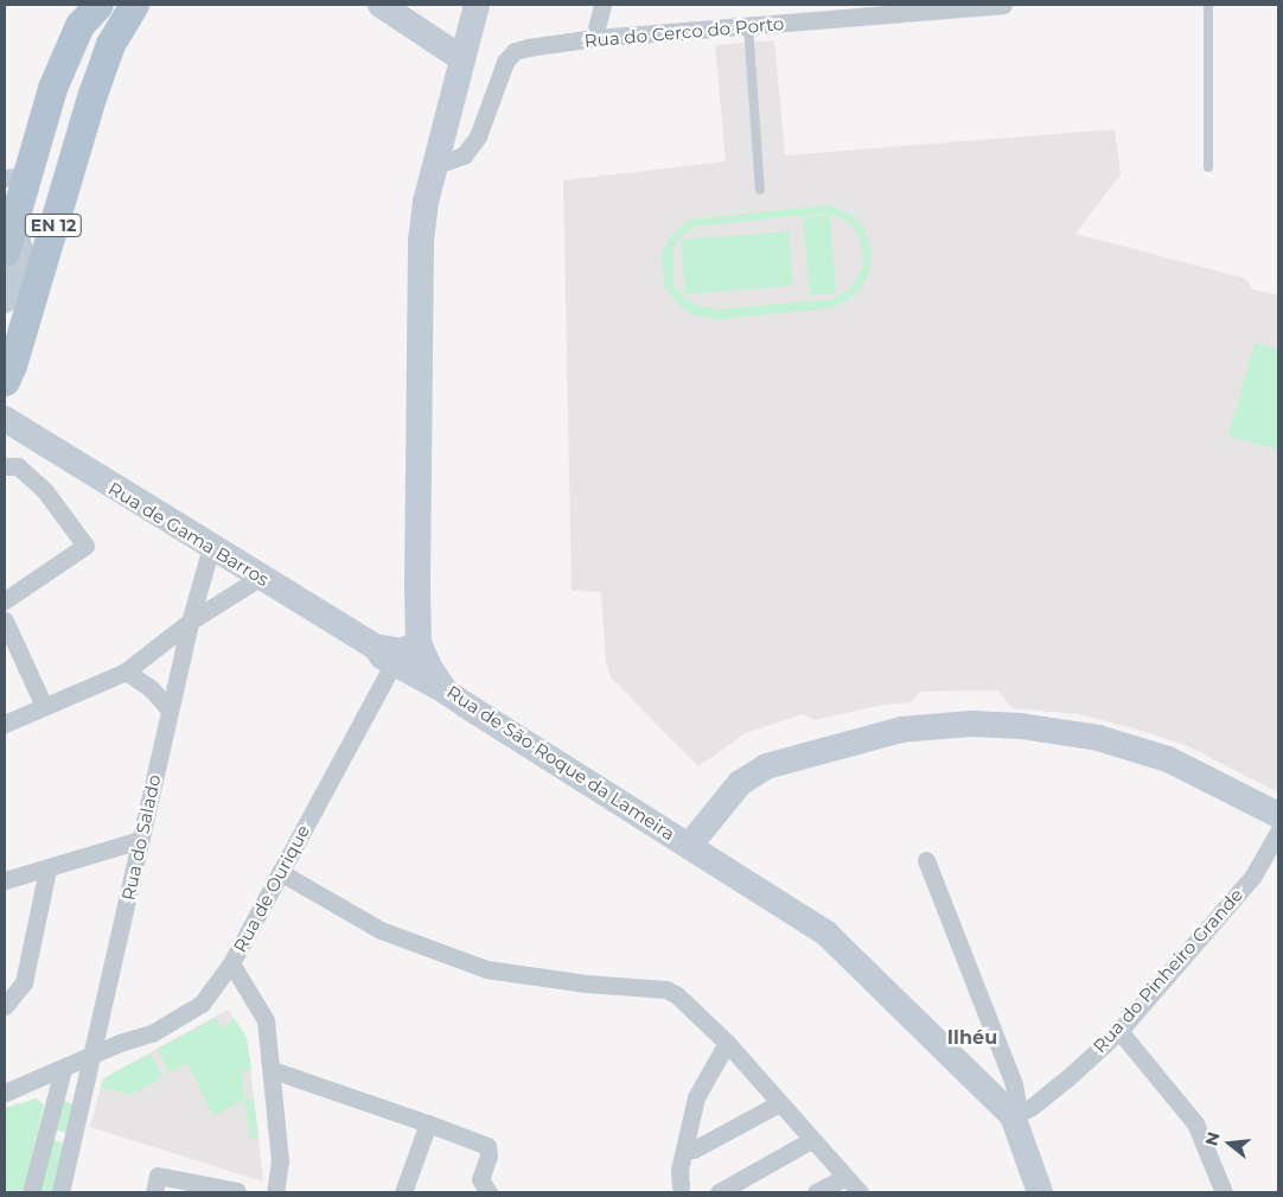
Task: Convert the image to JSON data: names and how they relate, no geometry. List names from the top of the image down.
{
  "streets": {
    "main road": ["EN 12", "Rua de Gama Barros", "Rua de São Roque da Lameira"],
    "street": [
      "Rua do Cerco do Porto",
      "Rua do Salado",
      "Rua de Ourique",
      "Rua do Pinheiro Grande"
    ]
  },
  "crossings": [
    ["Rua do Cerco do Porto", "Rua de São Roque da Lameira"],
    ["Rua de Gama Barros", "Rua de São Roque da Lameira"],
    ["Rua de Gama Barros", "Rua do Salado"],
    ["Rua de Gama Barros", "Rua de Ourique"],
    ["Rua de São Roque da Lameira", "Rua do Pinheiro Grande"],
    ["Rua do Salado", "Rua de Ourique"]
  ],
  "districts": ["Ilhéu"],
  "north": "left"
}
